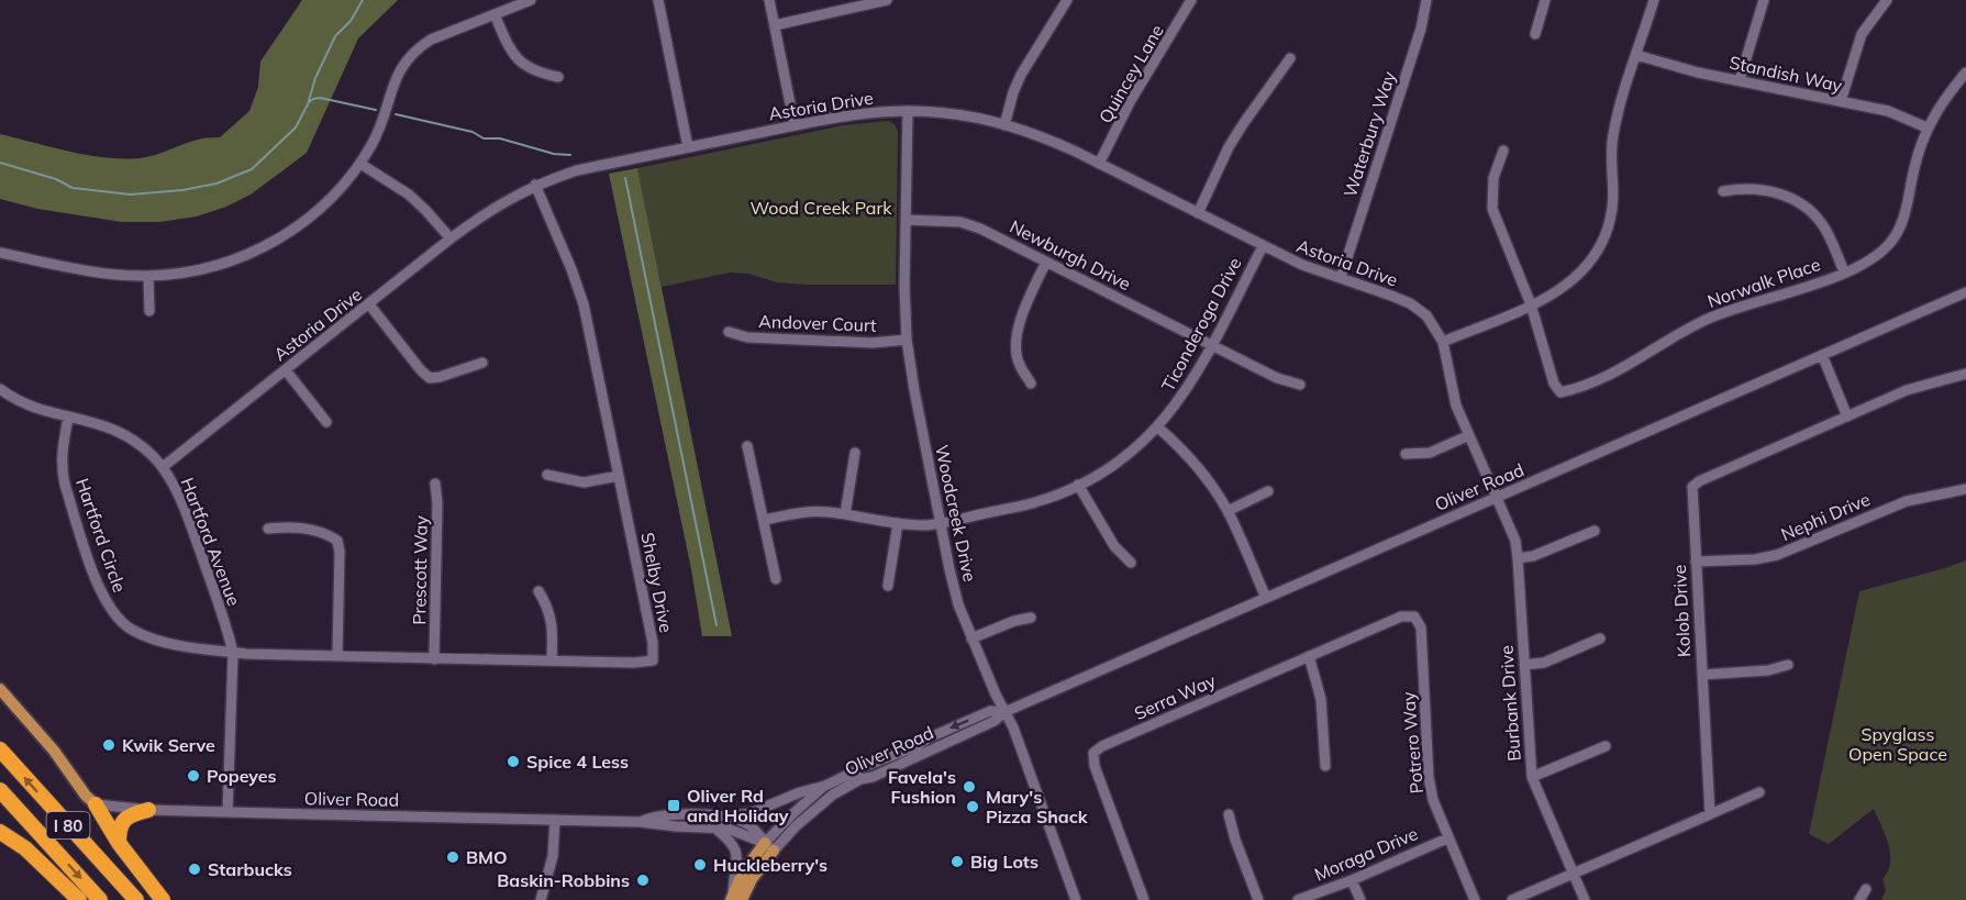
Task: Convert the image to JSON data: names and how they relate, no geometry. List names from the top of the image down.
{
  "streets": {
    "highway": ["I 80"],
    "street": [
      "Quincey Lane",
      "Standish Way",
      "Astoria Drive",
      "Waterbury Way",
      "Newburgh Drive",
      "Norwalk Place",
      "Andover Court",
      "Ticonderoga Drive",
      "Oliver Road",
      "Woodcreek Drive",
      "Nephi Drive",
      "Hartford Circle",
      "Hartford Avenue",
      "Prescott Way",
      "Shelby Drive",
      "Kolob Drive",
      "Serra Way",
      "Burbank Drive",
      "Potrero Way",
      "Moraga Drive"
    ]
  },
  "crossings": [
    ["Quincey Lane", "Astoria Drive"],
    ["Standish Way", "Norwalk Place"],
    ["Astoria Drive", "Waterbury Way"],
    ["Astoria Drive", "Ticonderoga Drive"],
    ["Astoria Drive", "Oliver Road"],
    ["Astoria Drive", "Woodcreek Drive"],
    ["Astoria Drive", "Hartford Avenue"],
    ["Astoria Drive", "Shelby Drive"],
    ["Astoria Drive", "Burbank Drive"],
    ["Newburgh Drive", "Ticonderoga Drive"],
    ["Newburgh Drive", "Woodcreek Drive"],
    ["Andover Court", "Woodcreek Drive"],
    ["Ticonderoga Drive", "Woodcreek Drive"],
    ["Oliver Road", "Woodcreek Drive"],
    ["Oliver Road", "Hartford Avenue"],
    ["Oliver Road", "Burbank Drive"],
    ["Nephi Drive", "Kolob Drive"],
    ["Hartford Circle", "Hartford Avenue"],
    ["Hartford Circle", "Shelby Drive"],
    ["Hartford Avenue", "Shelby Drive"],
    ["Prescott Way", "Shelby Drive"],
    ["Serra Way", "Potrero Way"],
    ["Potrero Way", "Moraga Drive"]
  ],
  "parks": ["Wood Creek Park", "Spyglass Open Space"],
  "places": {
    "other": [
      "Kwik Serve",
      "Spice 4 Less",
      "Popeyes",
      "Favela's Fushion",
      "Mary's Pizza Shack",
      "BMO",
      "Big Lots",
      "Huckleberry's",
      "Starbucks",
      "Baskin-Robbins"
    ],
    "transit": ["Oliver Rd and Holiday"]
  }
}
